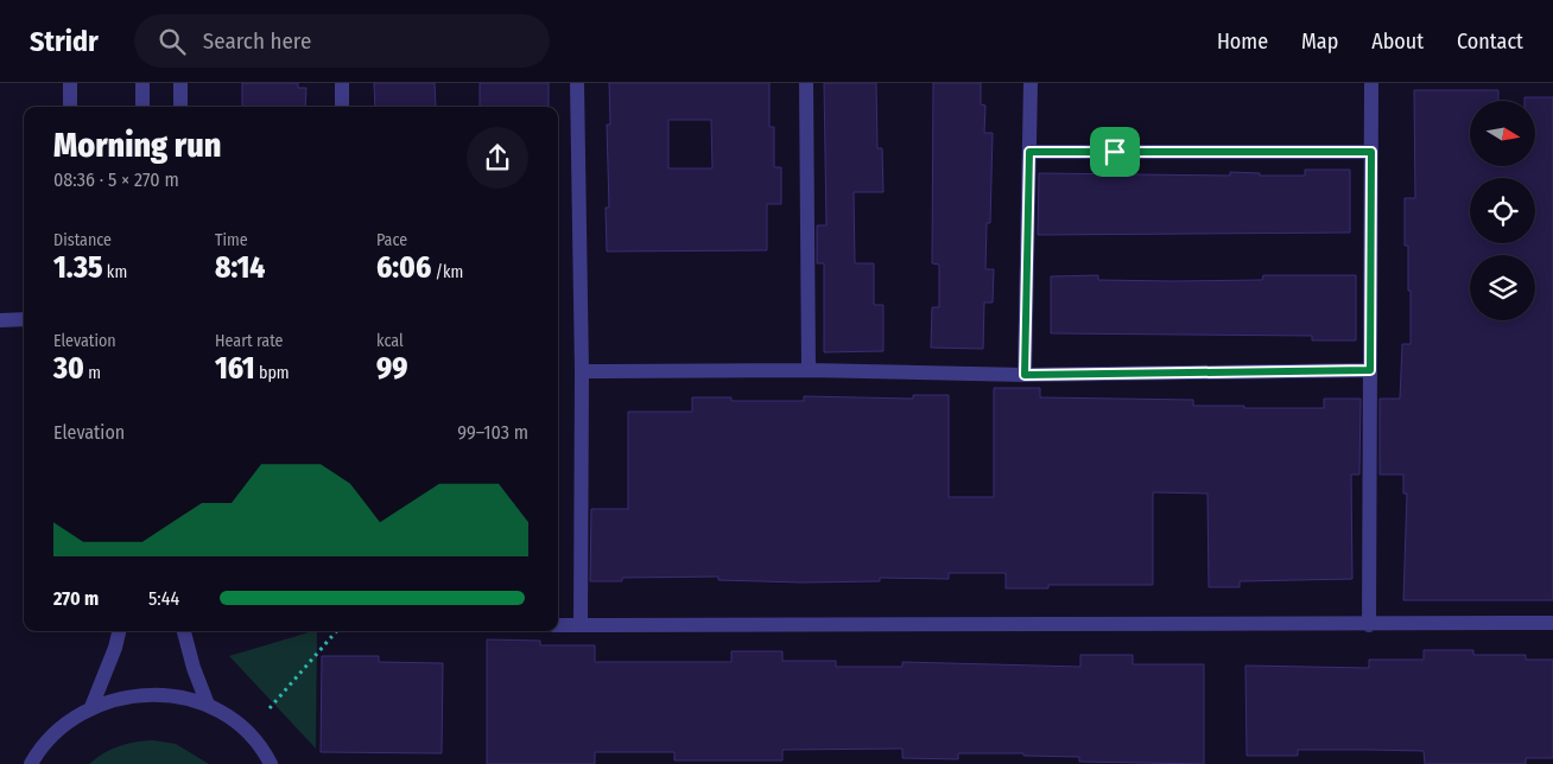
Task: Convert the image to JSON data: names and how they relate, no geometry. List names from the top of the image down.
{
  "north": "right",
  "page": {
    "header": "Stridr",
    "search": "Search here",
    "nav": [
      "Home",
      "Map",
      "About",
      "Contact"
    ],
    "heading": ["Morning run", "08:36 · 5 × 270 m"],
    "stats": [
      ["Distance", "1.35 km"],
      ["Time", "8:14"],
      ["Pace", "6:06 /km"],
      ["Elevation", "30 m"],
      ["Heart rate", "161 bpm"],
      ["kcal", "99"]
    ],
    "chart": ["Elevation", "99–103 m"],
    "list": [
      {
        "name": "270 m",
        "note": "5:44"
      }
    ]
  }
}
